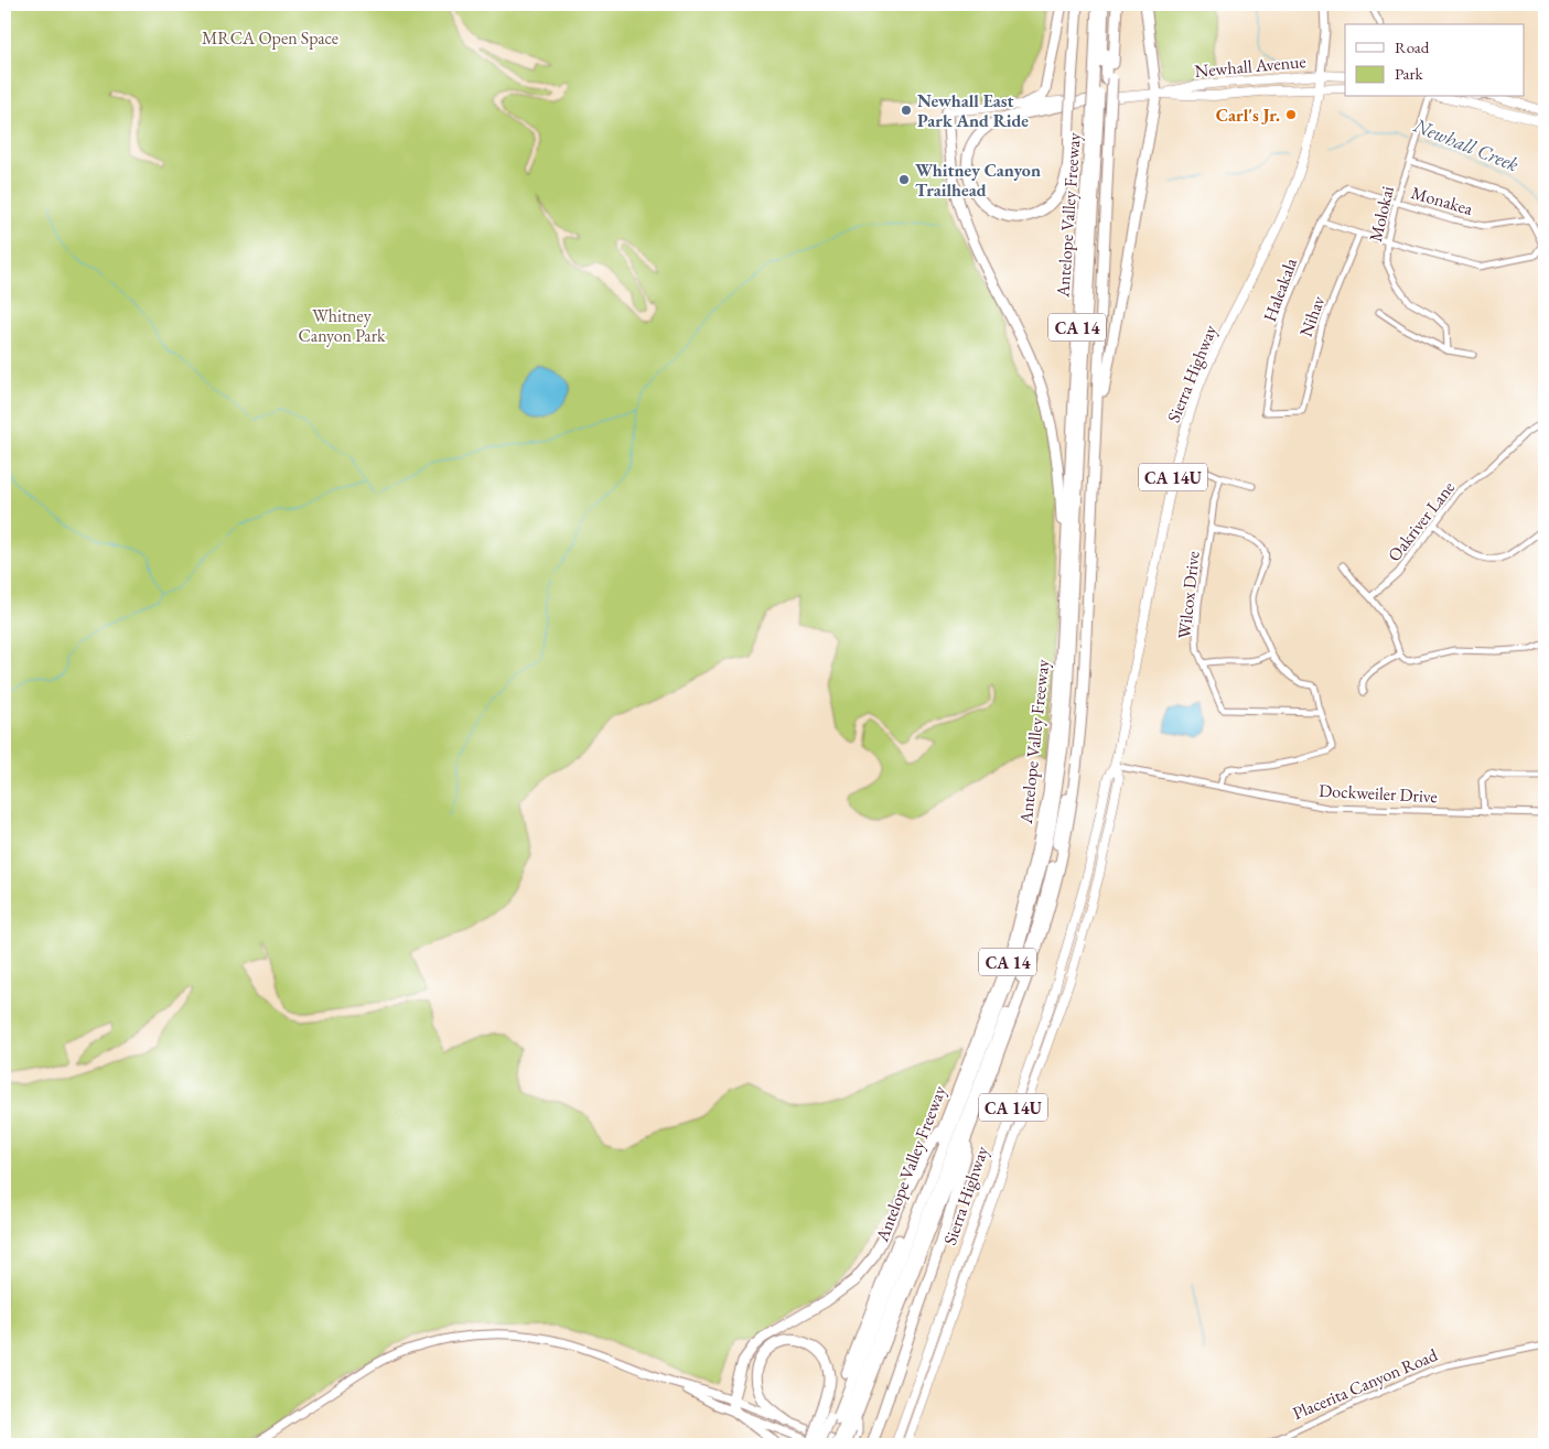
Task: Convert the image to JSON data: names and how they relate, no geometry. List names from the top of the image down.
{
  "streets": {
    "highway": ["Antelope Valley Freeway", "CA 14"],
    "main road": ["Newhall Avenue", "Sierra Highway", "CA 14U"],
    "street": [
      "Monakea",
      "Molokai",
      "Haleakala",
      "Nihav",
      "Oakriver Lane",
      "Wilcox Drive",
      "Dockweiler Drive",
      "Placerita Canyon Road"
    ]
  },
  "crossings": [
    ["Newhall Avenue", "Sierra Highway"],
    ["Monakea", "Molokai"],
    ["Monakea", "Haleakala"],
    ["Haleakala", "Nihav"],
    ["Sierra Highway", "Dockweiler Drive"]
  ],
  "water": ["Newhall Creek"],
  "parks": ["MRCA Open Space", "Whitney Canyon Park"],
  "places": ["Newhall East Park And Ride", "Carl's Jr.", "Whitney Canyon Trailhead"],
  "legend": ["Road", "Park"]
}
